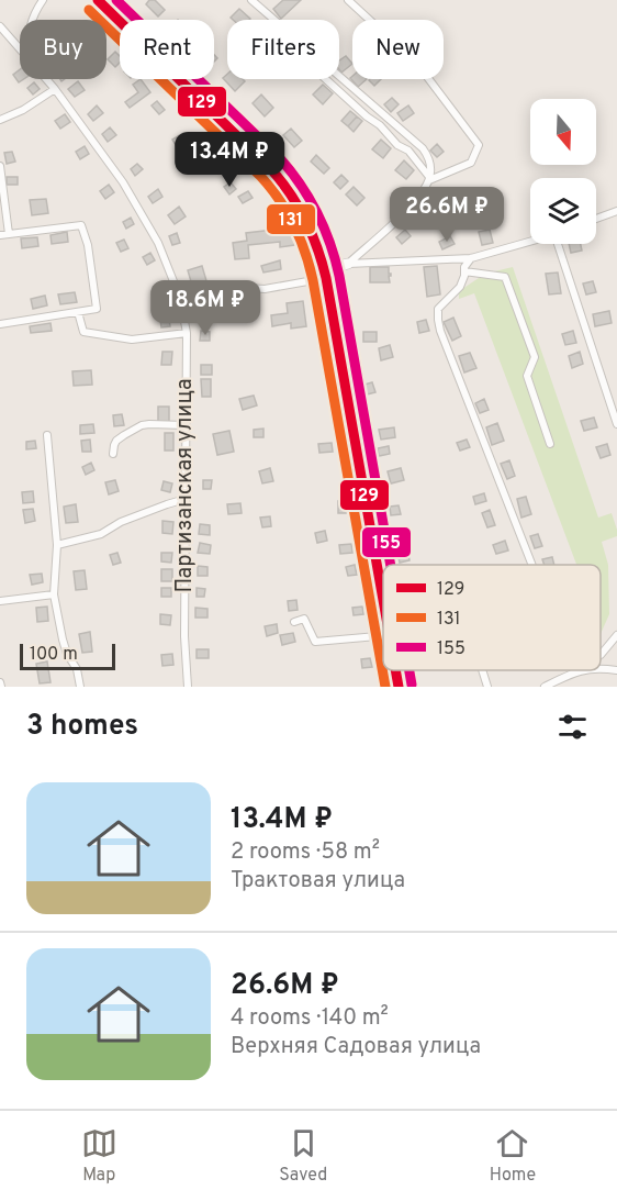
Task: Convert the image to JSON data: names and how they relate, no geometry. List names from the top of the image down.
{
  "streets": {
    "street": ["Партизанская улица"]
  },
  "lines": ["transit line 129", "transit line 155", "transit line 131"],
  "legend": ["129", "131", "155"],
  "scale_bar": "100 m",
  "north": "bottom",
  "page": {
    "chip": [
      "Buy",
      "Rent",
      "Filters",
      "New"
    ],
    "price": ["13.4M ₽", "26.6M ₽", "18.6M ₽"],
    "scale": "100 m",
    "heading": "3 homes",
    "list": [
      {
        "name": "13.4M ₽",
        "note": "2 rooms · 58 m² · Трактовая улица"
      },
      {
        "name": "26.6M ₽",
        "note": "4 rooms · 140 m² · Верхняя Садовая улица"
      }
    ],
    "tabs": ["Map", "Saved", "Home"]
  }
}
